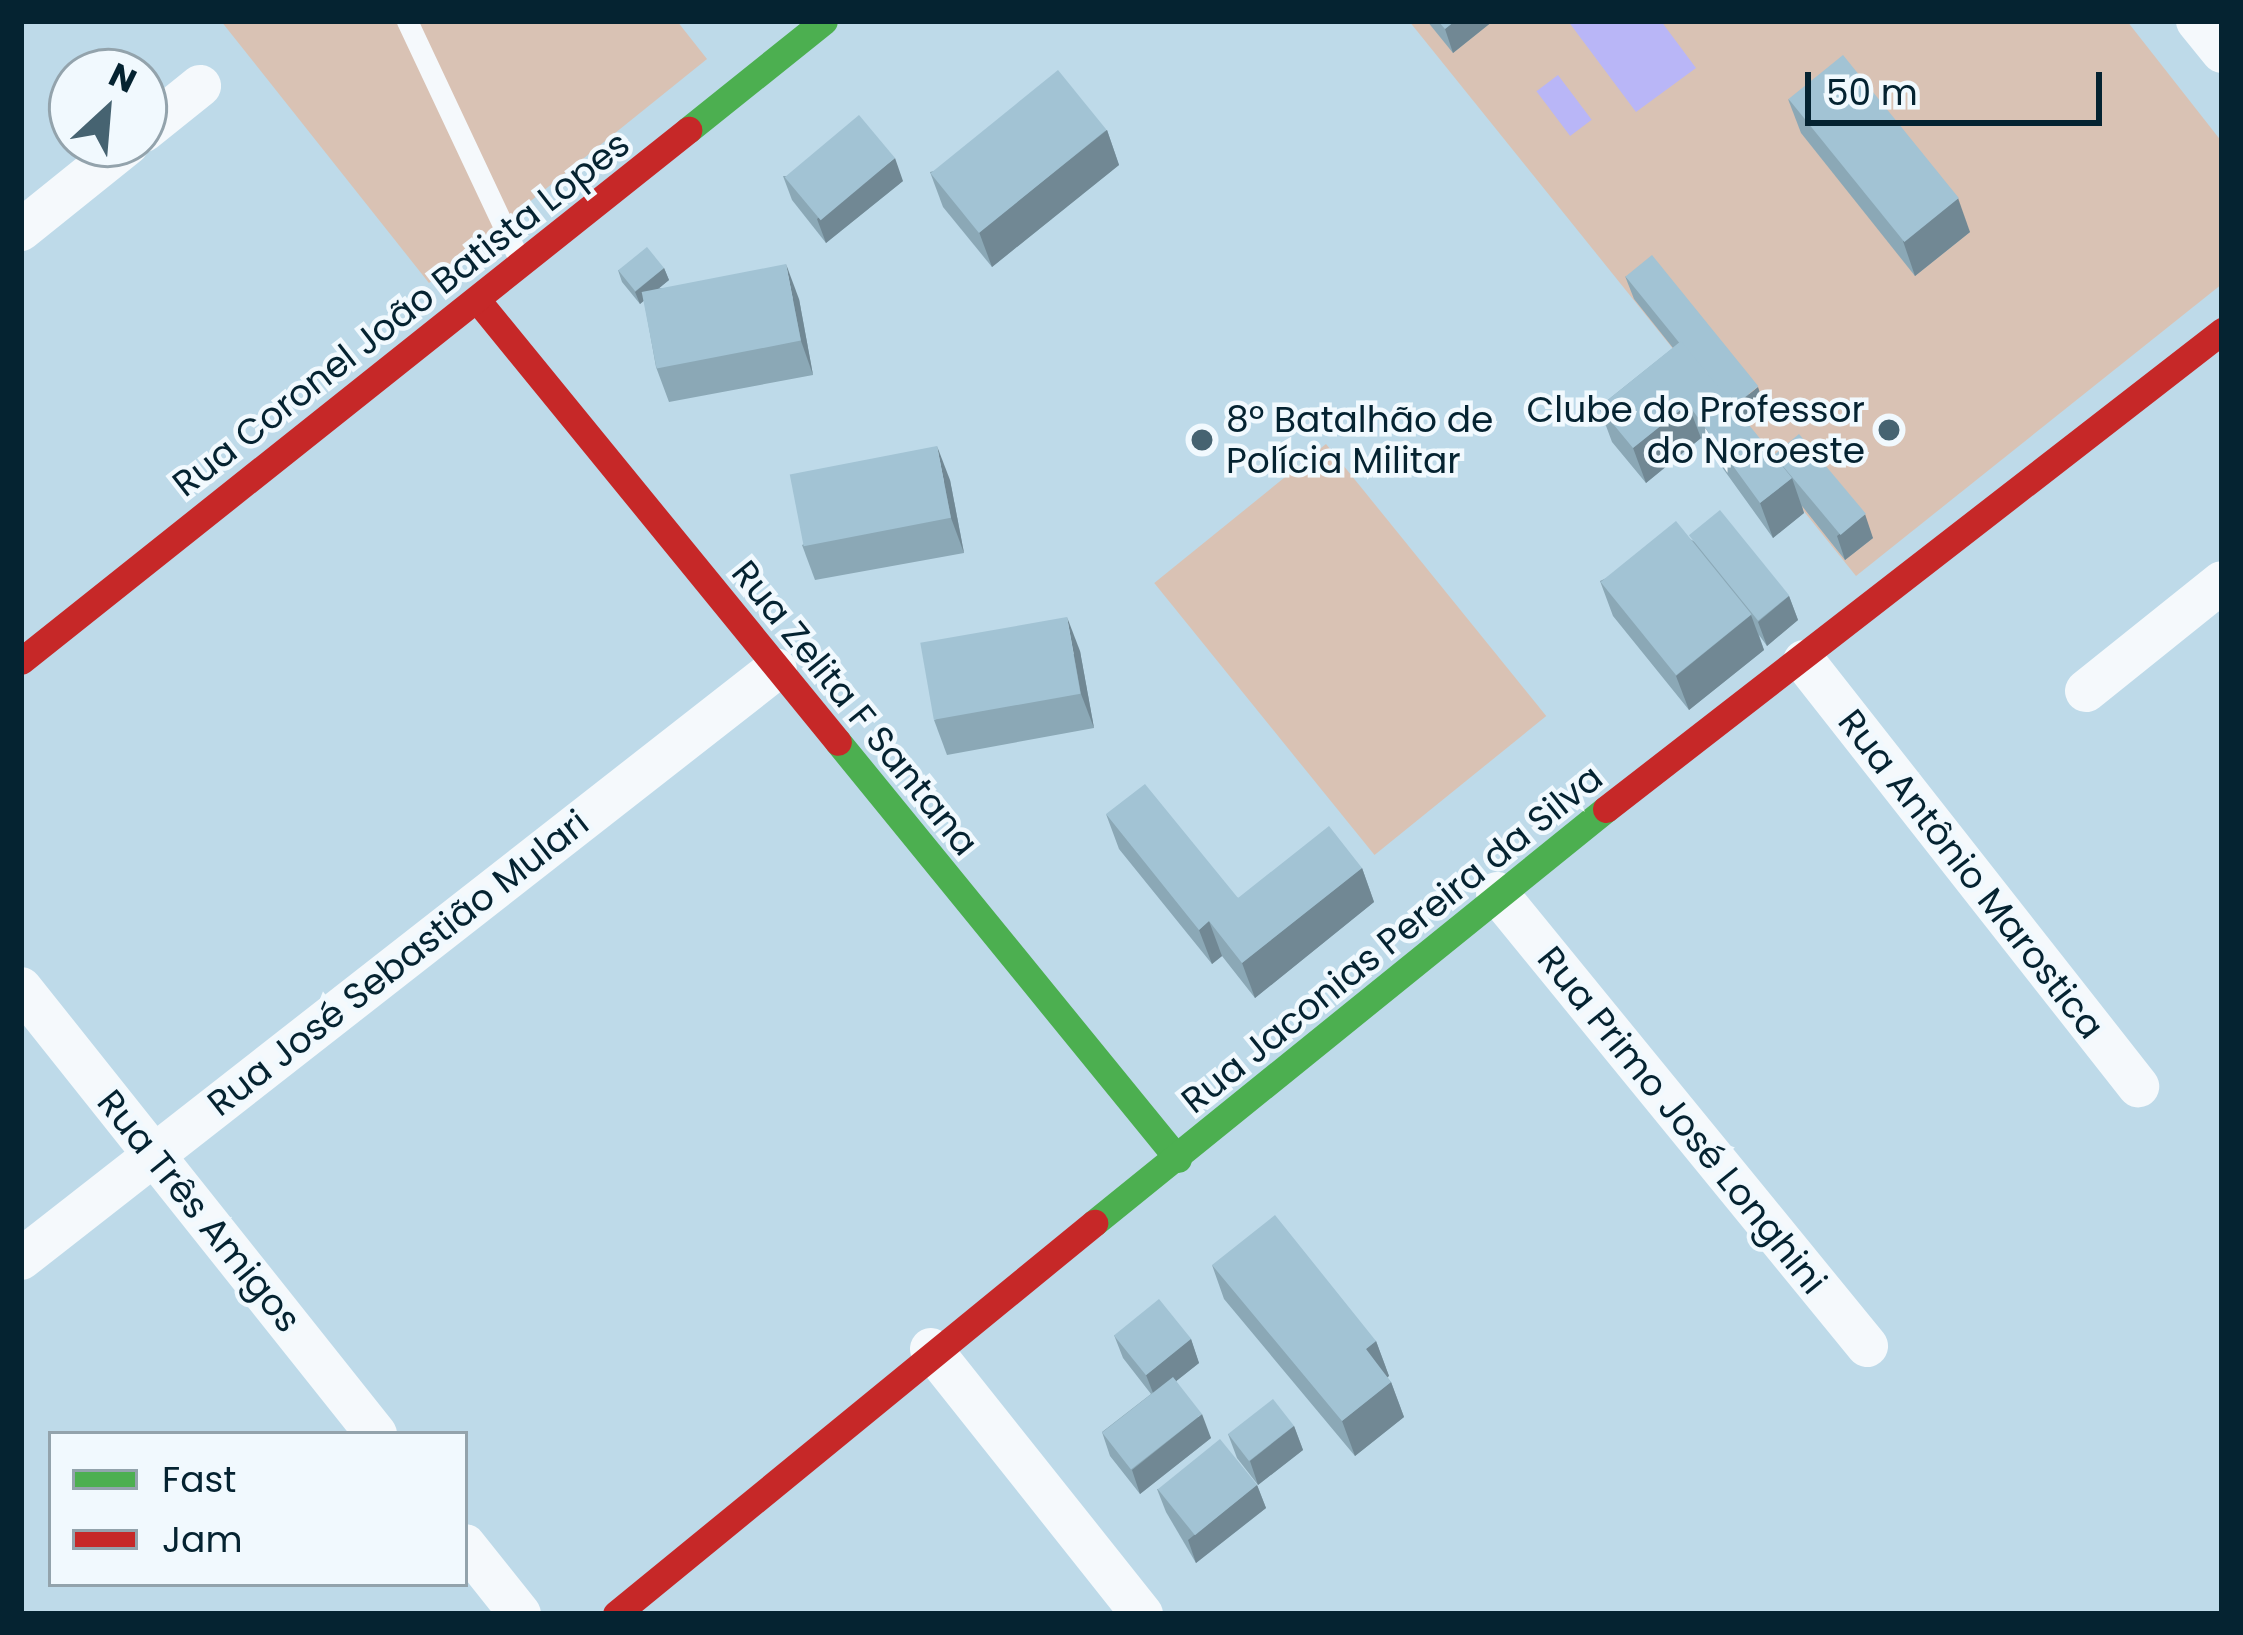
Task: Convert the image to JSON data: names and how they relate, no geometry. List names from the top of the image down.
{
  "streets": {
    "street": [
      "Rua Coronel João Batista Lopes",
      "Rua Zelita F Santana",
      "Rua Antônio Marostica",
      "Rua Jaconias Pereira da Silva",
      "Rua José Sebastião Mulari",
      "Rua Primo José Longhini",
      "Rua Três Amigos"
    ]
  },
  "crossings": [
    ["Rua Coronel João Batista Lopes", "Rua Zelita F Santana"],
    ["Rua Zelita F Santana", "Rua Jaconias Pereira da Silva"],
    ["Rua Zelita F Santana", "Rua José Sebastião Mulari"],
    ["Rua Antônio Marostica", "Rua Jaconias Pereira da Silva"],
    ["Rua Jaconias Pereira da Silva", "Rua Primo José Longhini"],
    ["Rua José Sebastião Mulari", "Rua Três Amigos"]
  ],
  "places": ["Clube do Professor do Noroeste", "8º Batalhão de Polícia Militar"],
  "legend": ["Fast", "Jam"],
  "scale_bar": "50 m",
  "north": "top right"
}
